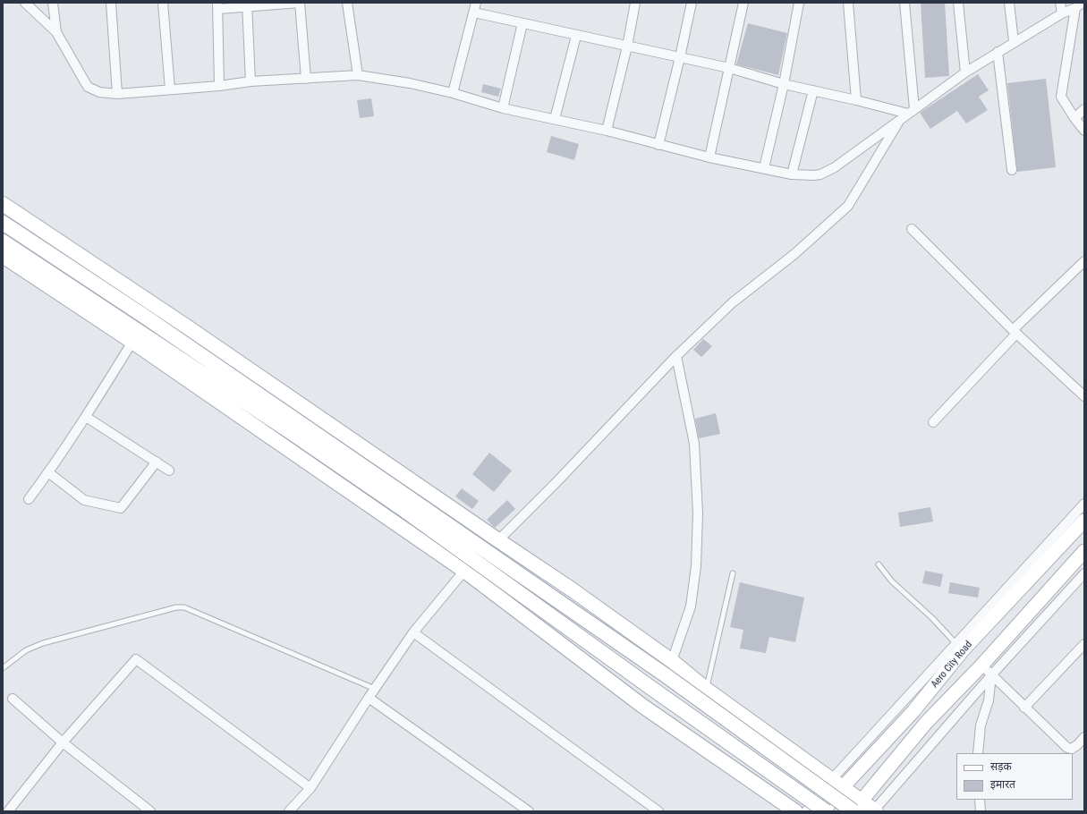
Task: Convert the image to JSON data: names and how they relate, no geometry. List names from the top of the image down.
{
  "streets": {
    "street": ["Aero City Road"]
  },
  "legend": ["सड़क", "इमारत"]
}
